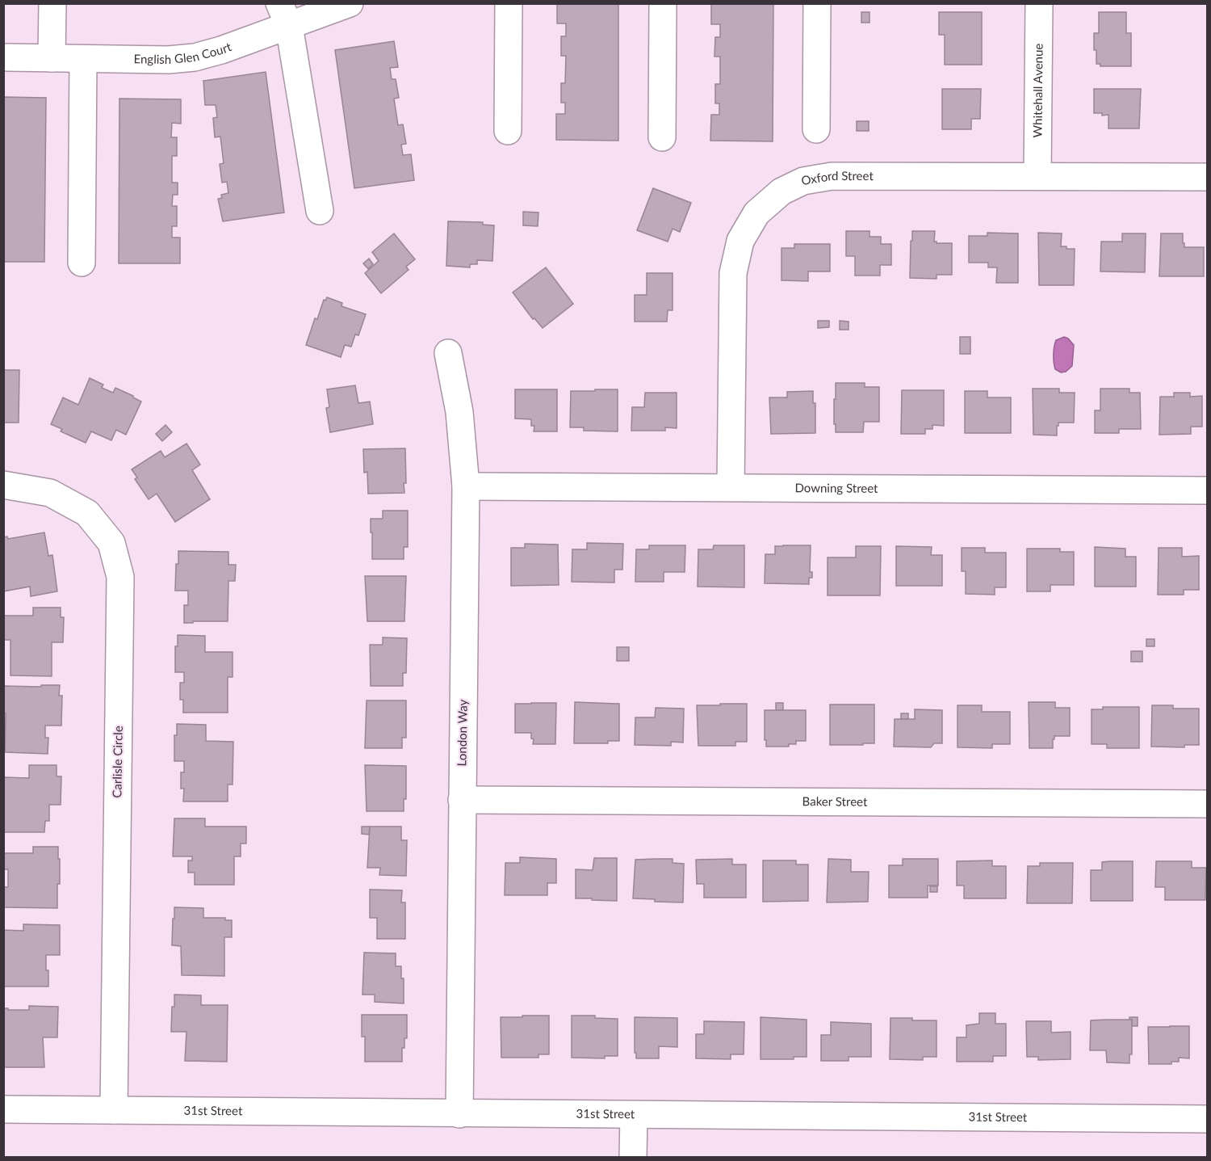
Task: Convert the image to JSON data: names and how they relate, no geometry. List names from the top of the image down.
{
  "streets": {
    "street": [
      "English Glen Court",
      "Whitehall Avenue",
      "Oxford Street",
      "Downing Street",
      "London Way",
      "Carlisle Circle",
      "Baker Street",
      "31st Street"
    ]
  },
  "crossings": [
    ["Whitehall Avenue", "Oxford Street"],
    ["Oxford Street", "Downing Street"],
    ["Downing Street", "London Way"],
    ["London Way", "Baker Street"],
    ["London Way", "31st Street"],
    ["Carlisle Circle", "31st Street"]
  ]
}
